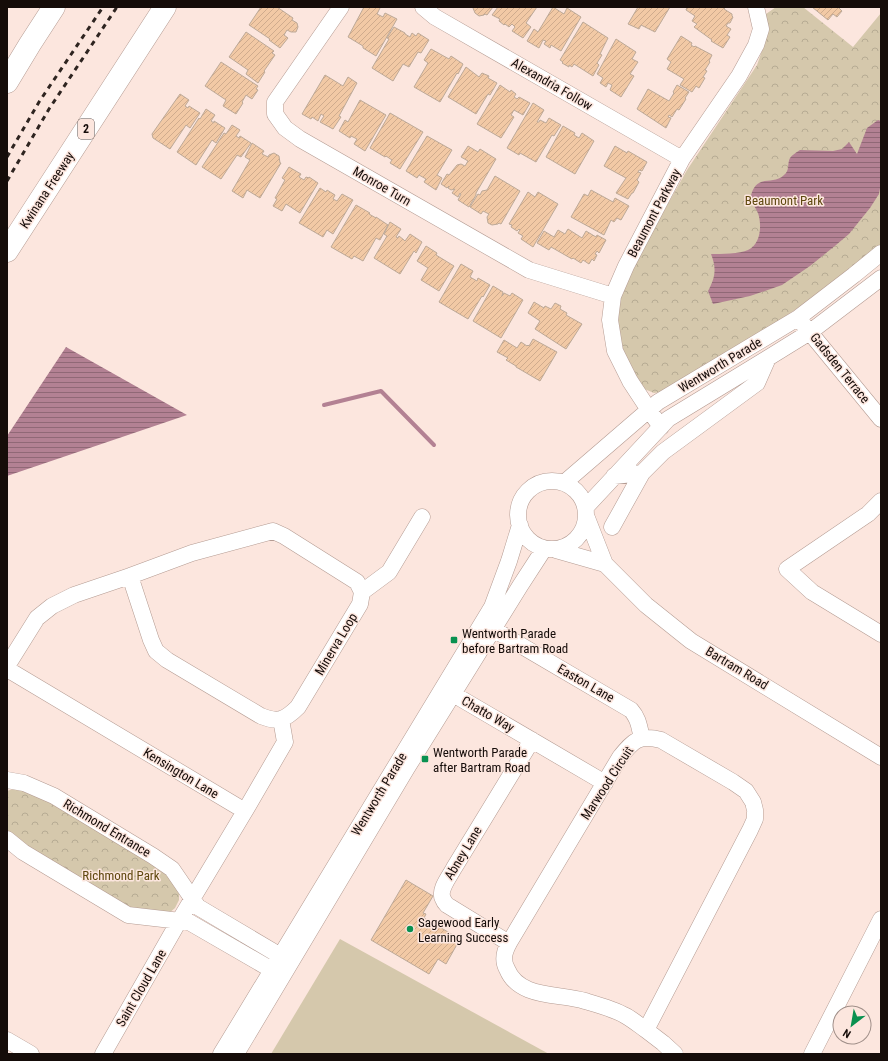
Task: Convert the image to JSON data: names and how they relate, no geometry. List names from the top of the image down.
{
  "streets": {
    "highway": ["2", "Kwinana Freeway"],
    "street": [
      "Alexandria Follow",
      "Monroe Turn",
      "Beaumont Parkway",
      "Wentworth Parade",
      "Gadsden Terrace",
      "Minerva Loop",
      "Bartram Road",
      "Easton Lane",
      "Chatto Way",
      "Kensington Lane",
      "Marwood Circuit",
      "Richmond Entrance",
      "Abney Lane",
      "Saint Cloud Lane"
    ]
  },
  "crossings": [
    ["Alexandria Follow", "Beaumont Parkway"],
    ["Monroe Turn", "Beaumont Parkway"],
    ["Beaumont Parkway", "Wentworth Parade"],
    ["Wentworth Parade", "Gadsden Terrace"],
    ["Wentworth Parade", "Bartram Road"],
    ["Wentworth Parade", "Easton Lane"],
    ["Wentworth Parade", "Chatto Way"],
    ["Wentworth Parade", "Richmond Entrance"],
    ["Easton Lane", "Marwood Circuit"],
    ["Chatto Way", "Marwood Circuit"],
    ["Chatto Way", "Abney Lane"],
    ["Marwood Circuit", "Abney Lane"]
  ],
  "parks": ["Beaumont Park", "Richmond Park"],
  "places": {
    "transit": ["Wentworth Parade before Bartram Road", "Wentworth Parade after Bartram Road"],
    "other": ["Sagewood Early Learning Success"]
  },
  "north": "bottom left"
}
